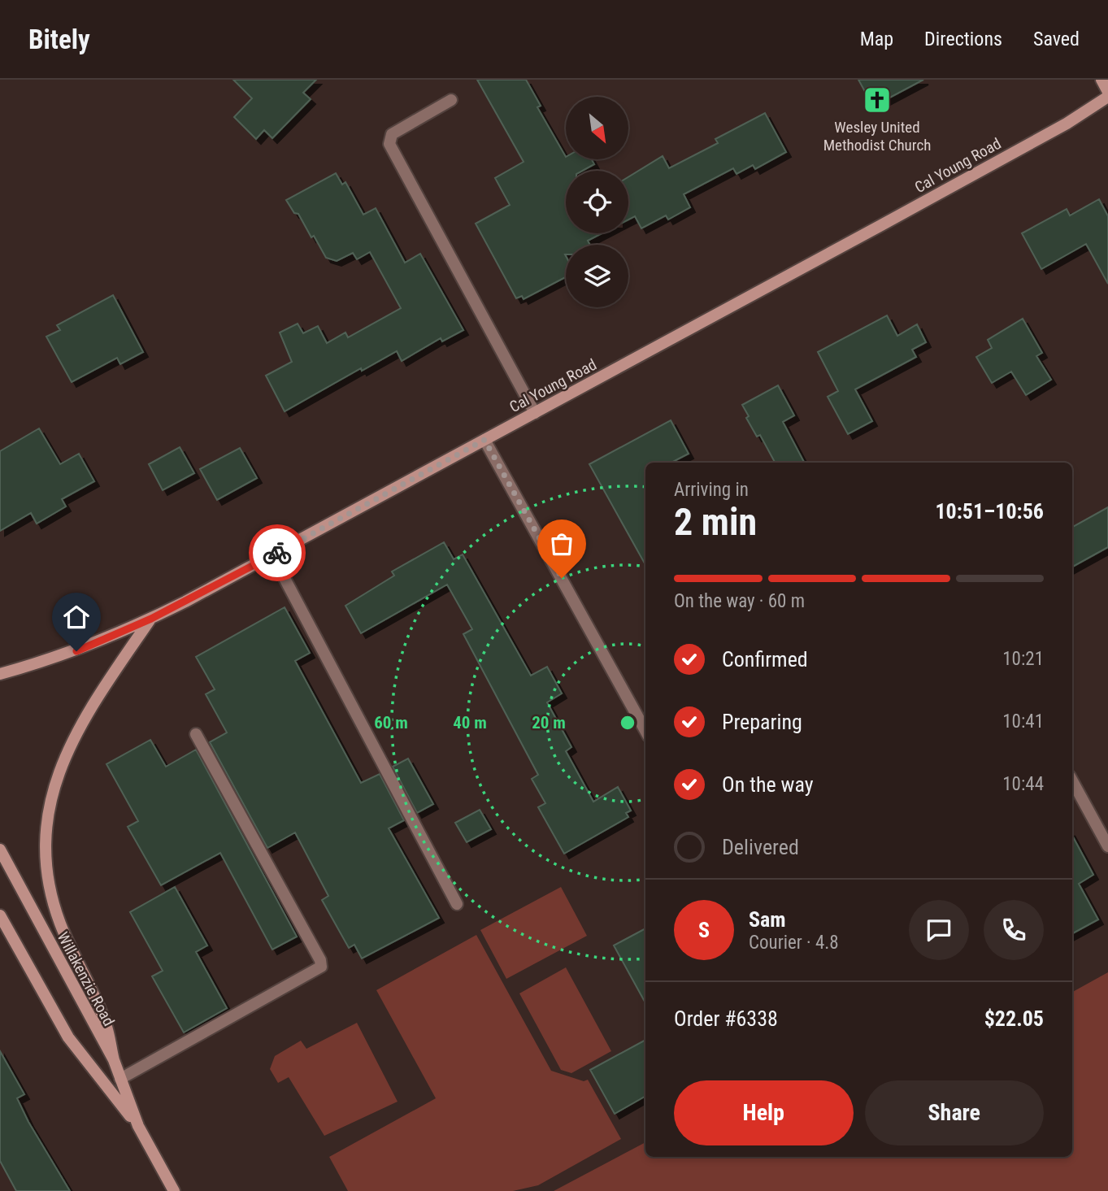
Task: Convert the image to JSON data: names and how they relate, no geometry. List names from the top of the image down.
{
  "streets": {
    "main road": ["Cal Young Road", "Willakenzie Road"]
  },
  "places": {
    "church": ["Wesley United Methodist Church"]
  },
  "north": "bottom right",
  "page": {
    "header": "Bitely",
    "nav": ["Map", "Directions", "Saved"],
    "heading": ["2 min", "Arriving in", "10:51–10:56"],
    "panel": [
      "Sam",
      "Courier · 4.8",
      "Order #6338",
      "$22.05"
    ],
    "bar": "On the way · 60 m",
    "list": [
      ["Confirmed", "10:21"],
      ["Preparing", "10:41"],
      ["On the way", "10:44"],
      "Delivered"
    ],
    "round": "S",
    "buttons": ["Help", "Share"]
  },
  "rings": ["60 m", "40 m", "20 m"]
}
